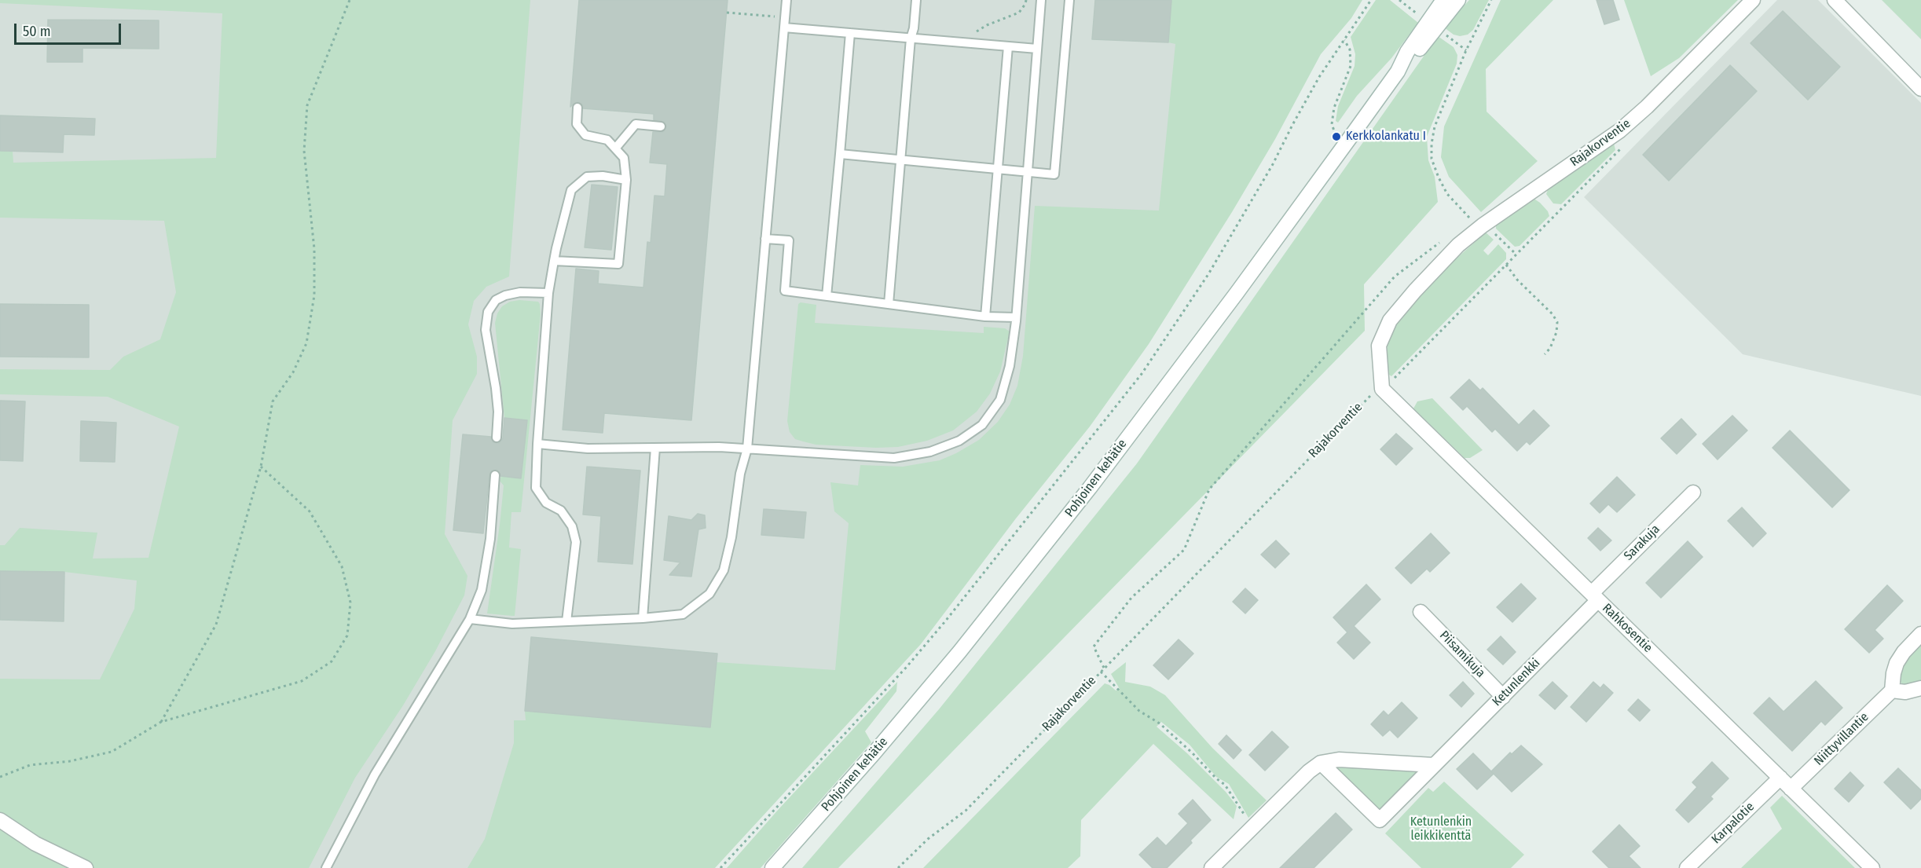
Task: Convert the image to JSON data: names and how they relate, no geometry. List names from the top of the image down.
{
  "streets": {
    "street": [
      "Rajakorventie",
      "Pohjoinen kehätie",
      "Sarakuja",
      "Rahkosentie",
      "Piisamikuja",
      "Ketunlenkki",
      "Niittyvillantie",
      "Karpalotie"
    ]
  },
  "crossings": [
    ["Rajakorventie", "Rahkosentie"],
    ["Sarakuja", "Rahkosentie"],
    ["Sarakuja", "Ketunlenkki"],
    ["Rahkosentie", "Ketunlenkki"],
    ["Rahkosentie", "Niittyvillantie"],
    ["Rahkosentie", "Karpalotie"],
    ["Piisamikuja", "Ketunlenkki"]
  ],
  "parks": ["Ketunlenkin leikkikenttä"],
  "places": ["Kerkkolankatu I"],
  "scale_bar": "50 m"
}
